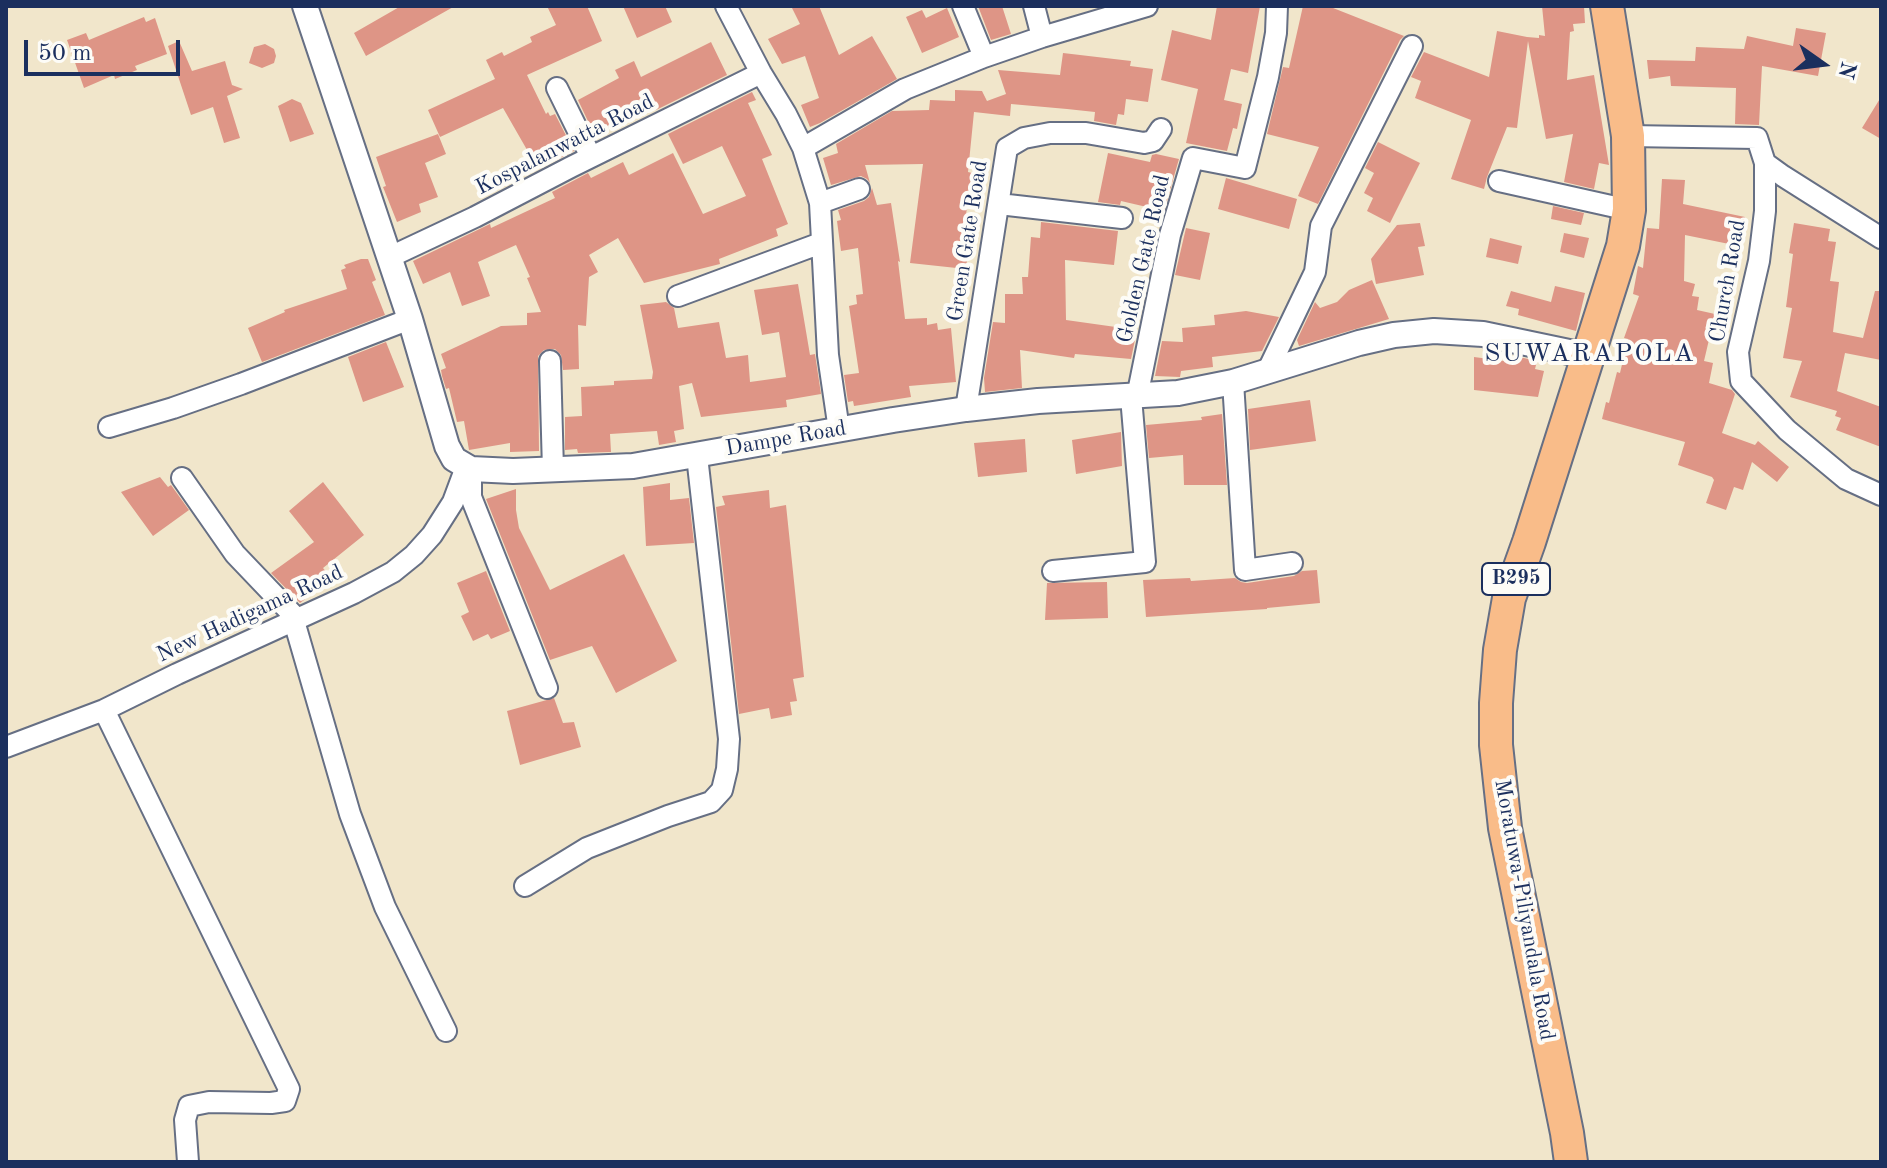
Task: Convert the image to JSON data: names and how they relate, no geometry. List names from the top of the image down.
{
  "streets": {
    "main road": ["B295", "Moratuwa-Piliyandala Road"],
    "street": [
      "Kospalanwatta Road",
      "Green Gate Road",
      "Golden Gate Road",
      "Church Road",
      "Dampe Road",
      "New Hadigama Road"
    ]
  },
  "crossings": [
    ["Green Gate Road", "Dampe Road"],
    ["Golden Gate Road", "Dampe Road"],
    ["Dampe Road", "New Hadigama Road"],
    ["Dampe Road", "Moratuwa-Piliyandala Road"]
  ],
  "districts": ["SUWARAPOLA"],
  "scale_bar": "50 m",
  "north": "right"
}
